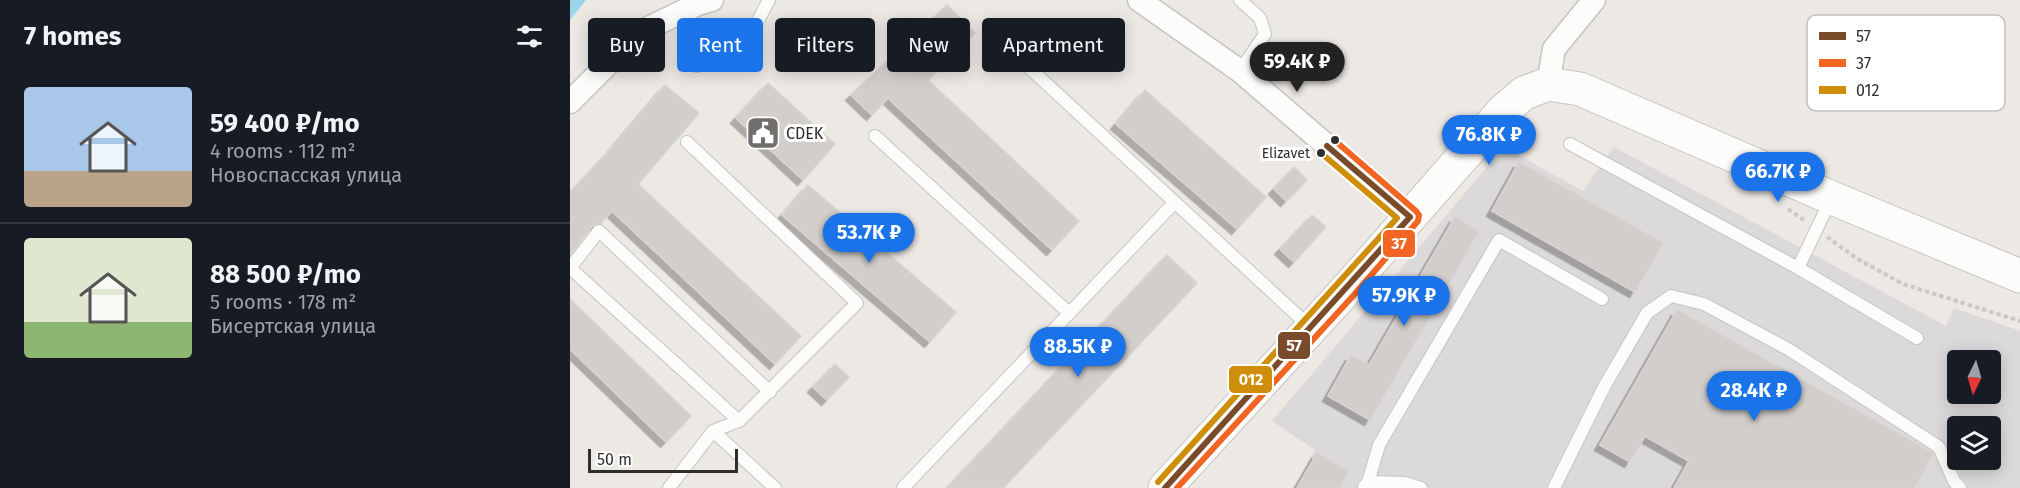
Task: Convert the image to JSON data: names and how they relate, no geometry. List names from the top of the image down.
{
  "places": {
    "public building": ["CDEK"],
    "other": ["Elizavet"]
  },
  "lines": ["transit line 37", "transit line 57", "transit line 012"],
  "legend": ["57", "37", "012"],
  "scale_bar": "50 m",
  "north": "bottom",
  "page": {
    "heading": "7 homes",
    "chip": [
      "Buy",
      "Rent",
      "Filters",
      "New",
      "Apartment"
    ],
    "price": [
      "59.4K ₽",
      "76.8K ₽",
      "66.7K ₽",
      "53.7K ₽",
      "57.9K ₽",
      "88.5K ₽",
      "28.4K ₽"
    ],
    "list": [
      {
        "name": "59 400 ₽/mo",
        "note": "4 rooms · 112 m² · Новоспасская улица"
      },
      {
        "name": "88 500 ₽/mo",
        "note": "5 rooms · 178 m² · Бисертская улица"
      }
    ],
    "scale": "50 m"
  }
}
